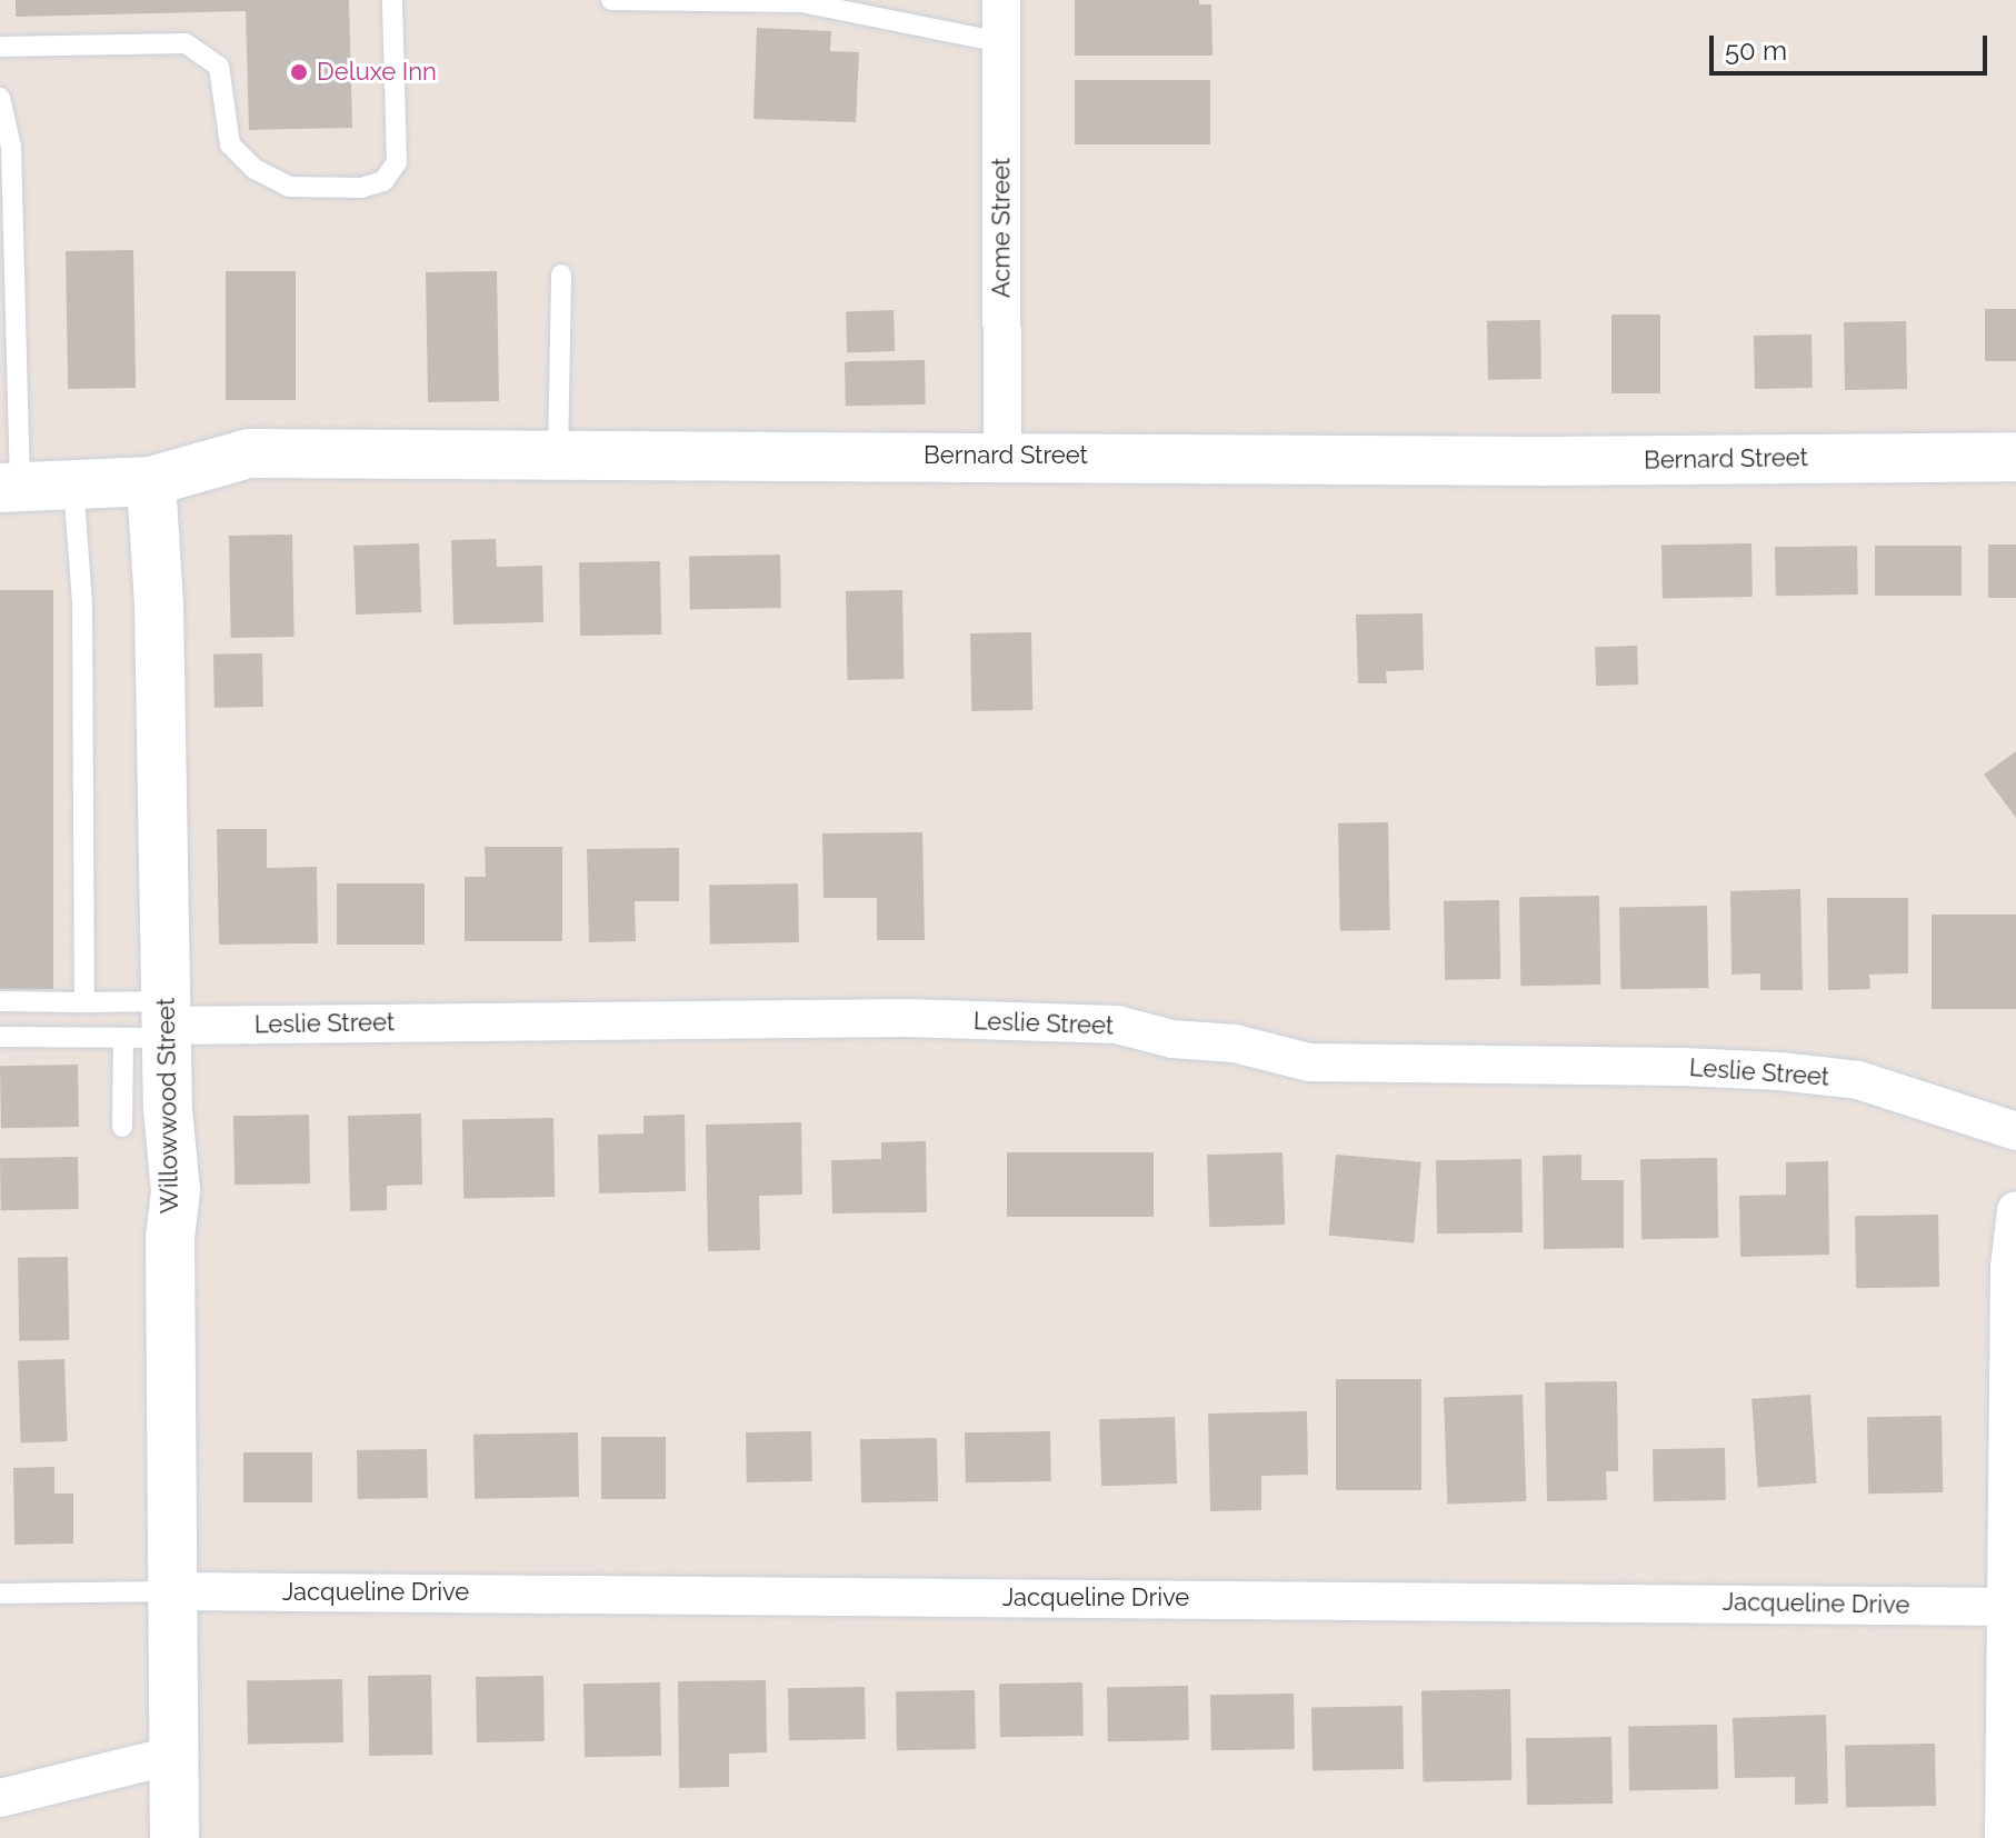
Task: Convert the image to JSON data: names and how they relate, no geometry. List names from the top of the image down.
{
  "streets": {
    "street": [
      "Acme Street",
      "Bernard Street",
      "Leslie Street",
      "Willowwood Street",
      "Jacqueline Drive"
    ]
  },
  "crossings": [
    ["Acme Street", "Bernard Street"],
    ["Bernard Street", "Willowwood Street"],
    ["Leslie Street", "Willowwood Street"],
    ["Willowwood Street", "Jacqueline Drive"]
  ],
  "places": ["Deluxe Inn"],
  "scale_bar": "50 m"
}
